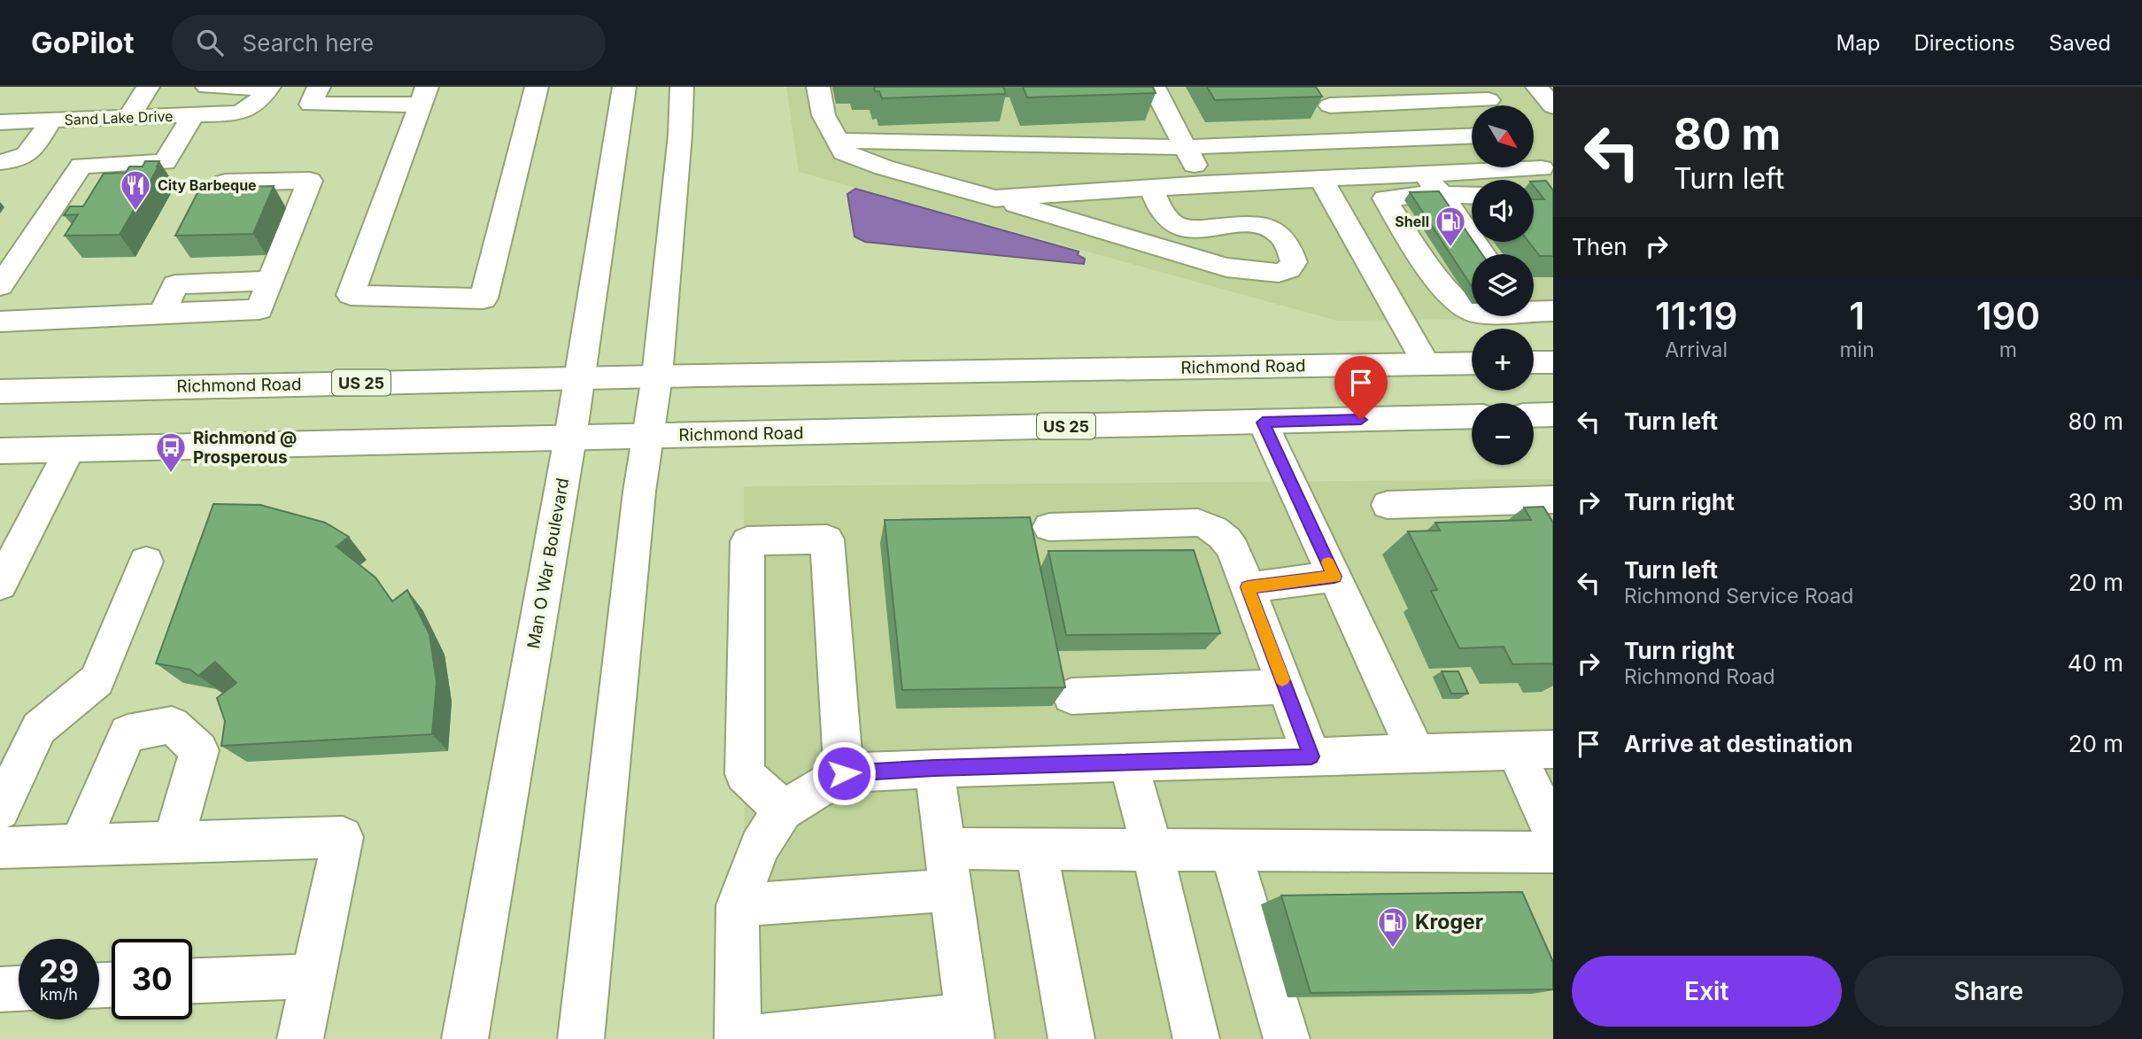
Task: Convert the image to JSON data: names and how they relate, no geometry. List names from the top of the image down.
{
  "streets": {
    "main road": [
      "Sand Lake Drive",
      "Richmond Road",
      "US 25",
      "Man O War Boulevard"
    ]
  },
  "crossings": [
    ["Richmond Road", "Man O War Boulevard"]
  ],
  "places": {
    "restaurant": ["City Barbeque"],
    "fuel station": ["Shell", "Kroger"],
    "bus stop": ["Richmond @ Prosperous"]
  },
  "north": "bottom right",
  "page": {
    "header": "GoPilot",
    "search": "Search here",
    "nav": ["Map", "Directions", "Saved"],
    "turn": ["80 m", "Turn left"],
    "map_buttons": ["+", "−"],
    "then": "Then",
    "eta": [
      "11:19",
      "Arrival",
      "1",
      "min",
      "190",
      "m"
    ],
    "list": [
      {
        "name": "Turn left",
        "value": "80 m"
      },
      {
        "name": "Turn right",
        "value": "30 m"
      },
      {
        "name": "Turn left",
        "note": "Richmond Service Road",
        "value": "20 m"
      },
      {
        "name": "Turn right",
        "note": "Richmond Road",
        "value": "40 m"
      },
      {
        "name": "Arrive at destination",
        "value": "20 m"
      }
    ],
    "speed": "29 km/h",
    "limit": "30",
    "buttons": ["Exit", "Share"]
  }
}
